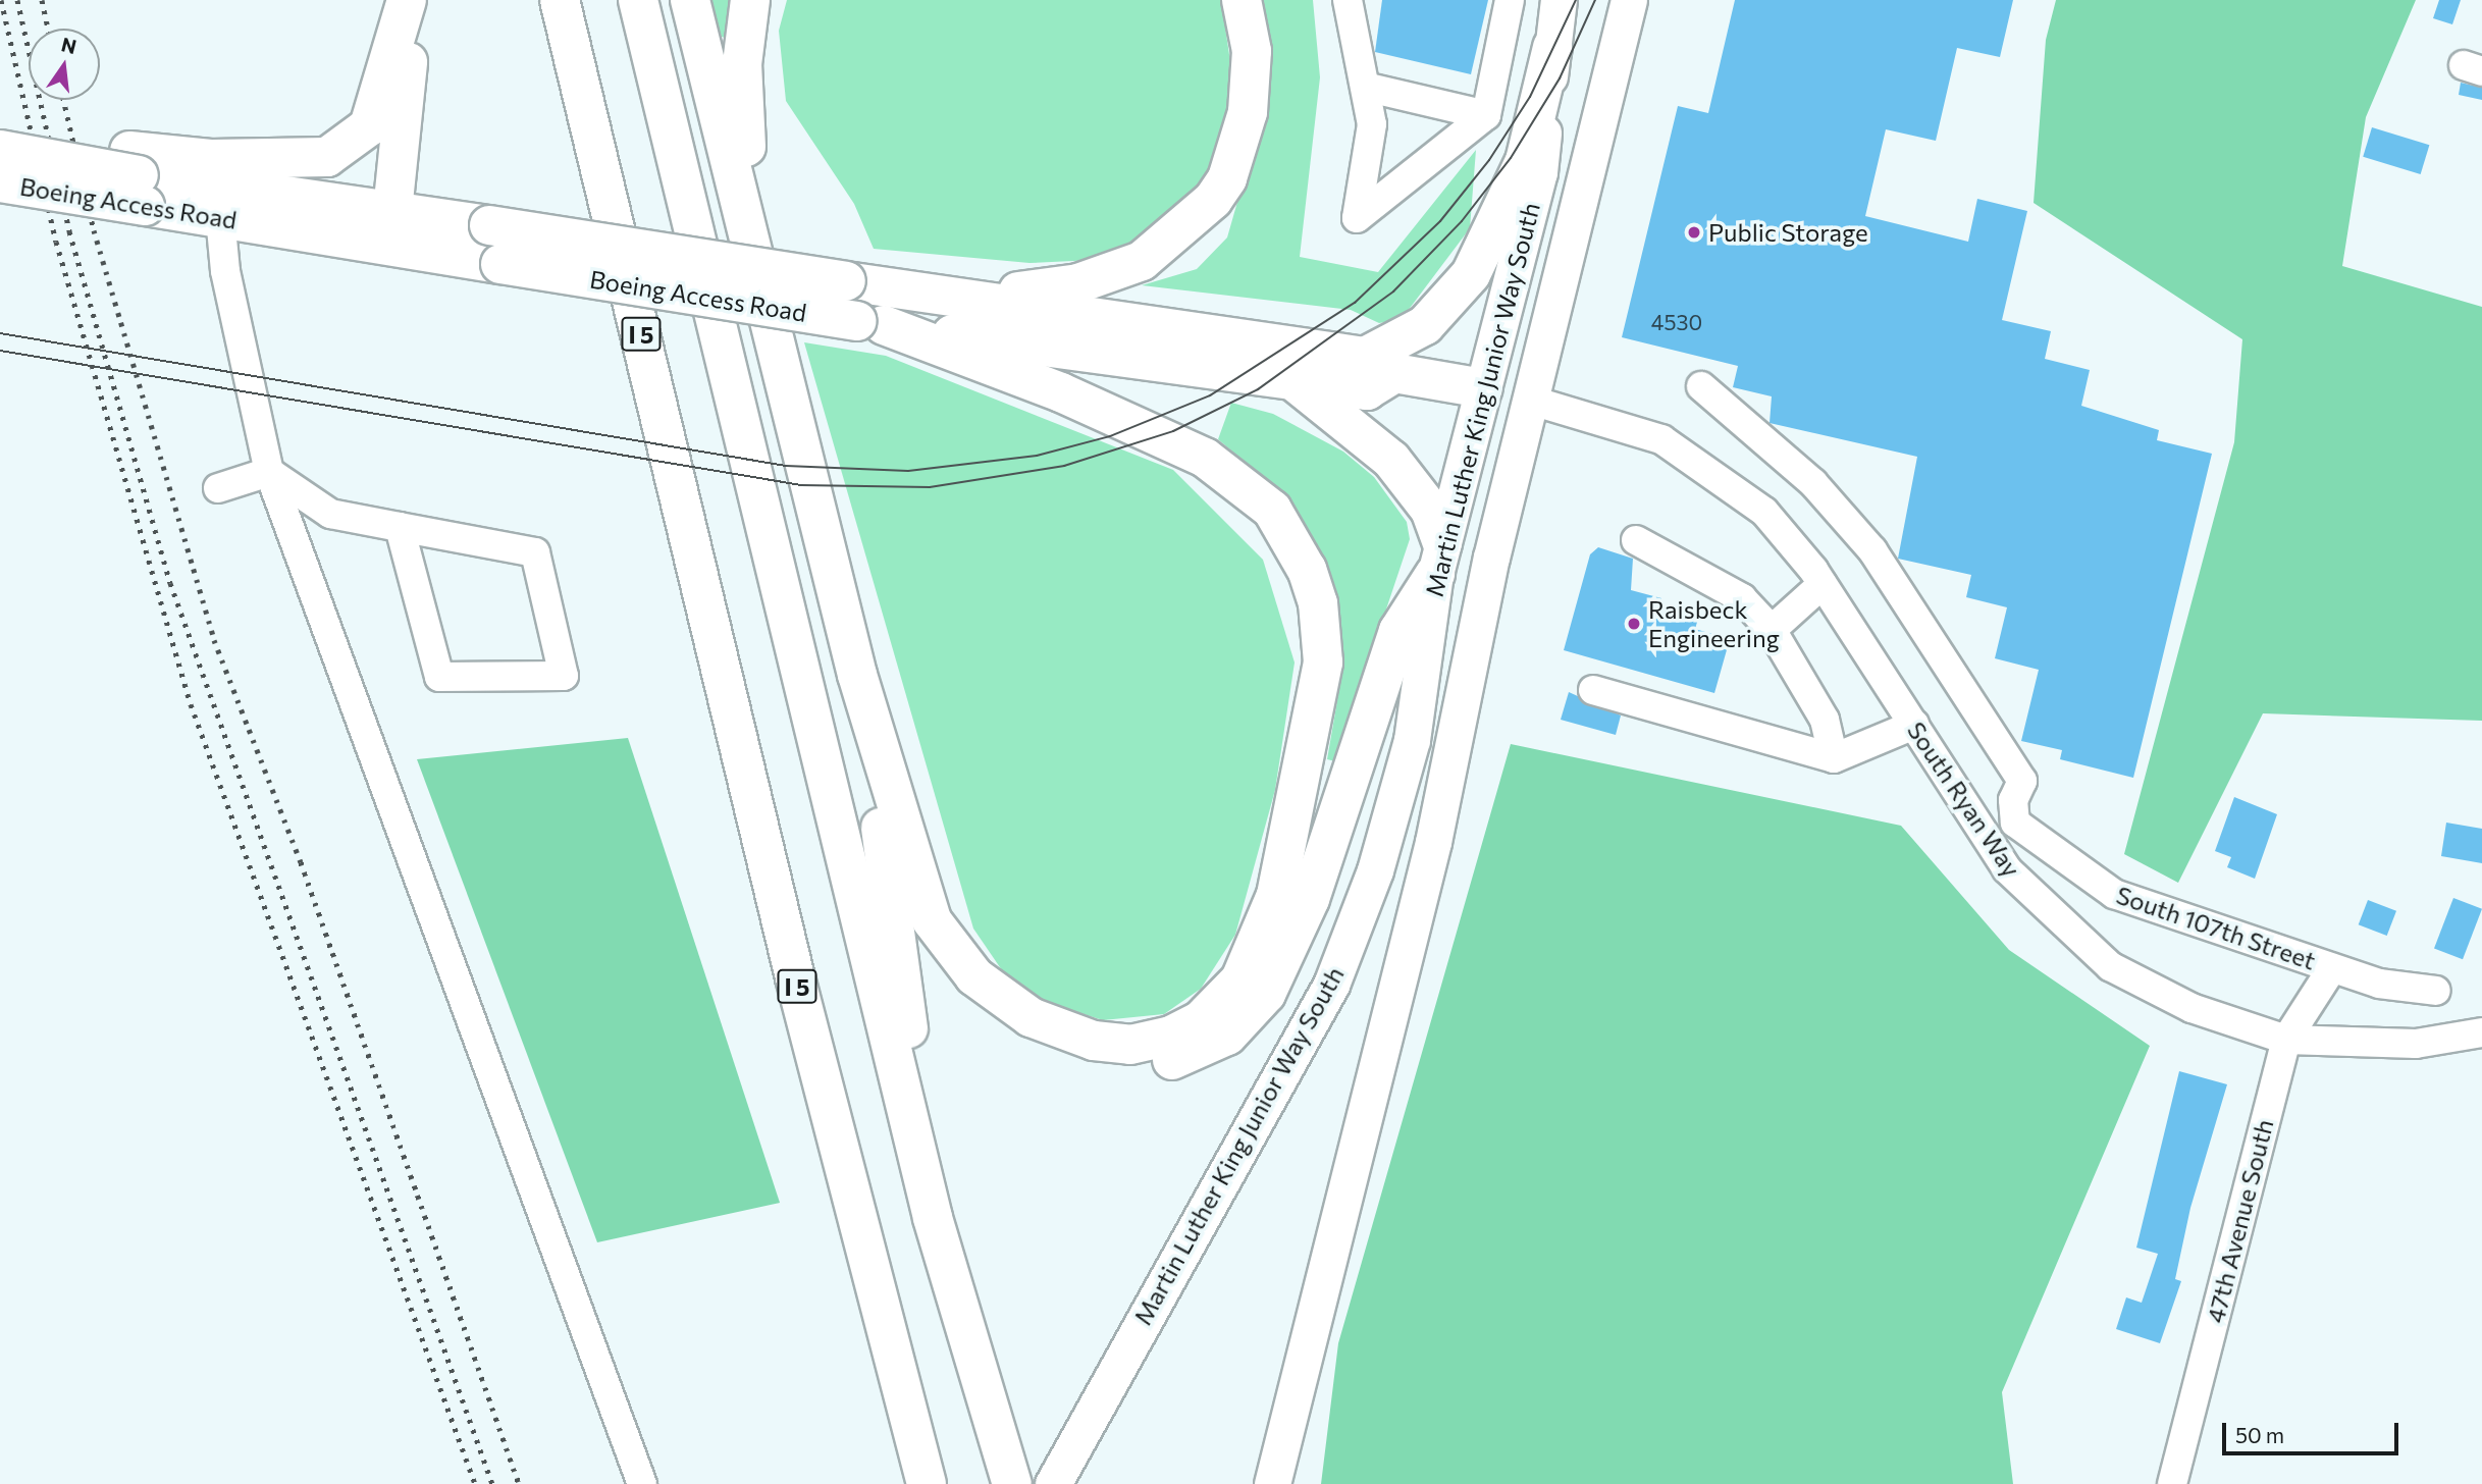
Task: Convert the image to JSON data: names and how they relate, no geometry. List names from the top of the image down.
{
  "streets": {
    "highway": ["Boeing Access Road", "I 5"],
    "main road": ["Martin Luther King Junior Way South"],
    "street": ["South Ryan Way", "South 107th Street", "47th Avenue South"]
  },
  "crossings": [
    ["Boeing Access Road", "Martin Luther King Junior Way South"],
    ["Boeing Access Road", "South Ryan Way"],
    ["Martin Luther King Junior Way South", "South Ryan Way"],
    ["South Ryan Way", "47th Avenue South"],
    ["South 107th Street", "47th Avenue South"]
  ],
  "places": ["Public Storage", "Raisbeck Engineering"],
  "house_numbers": ["4530"],
  "scale_bar": "50 m",
  "north": "top"
}
